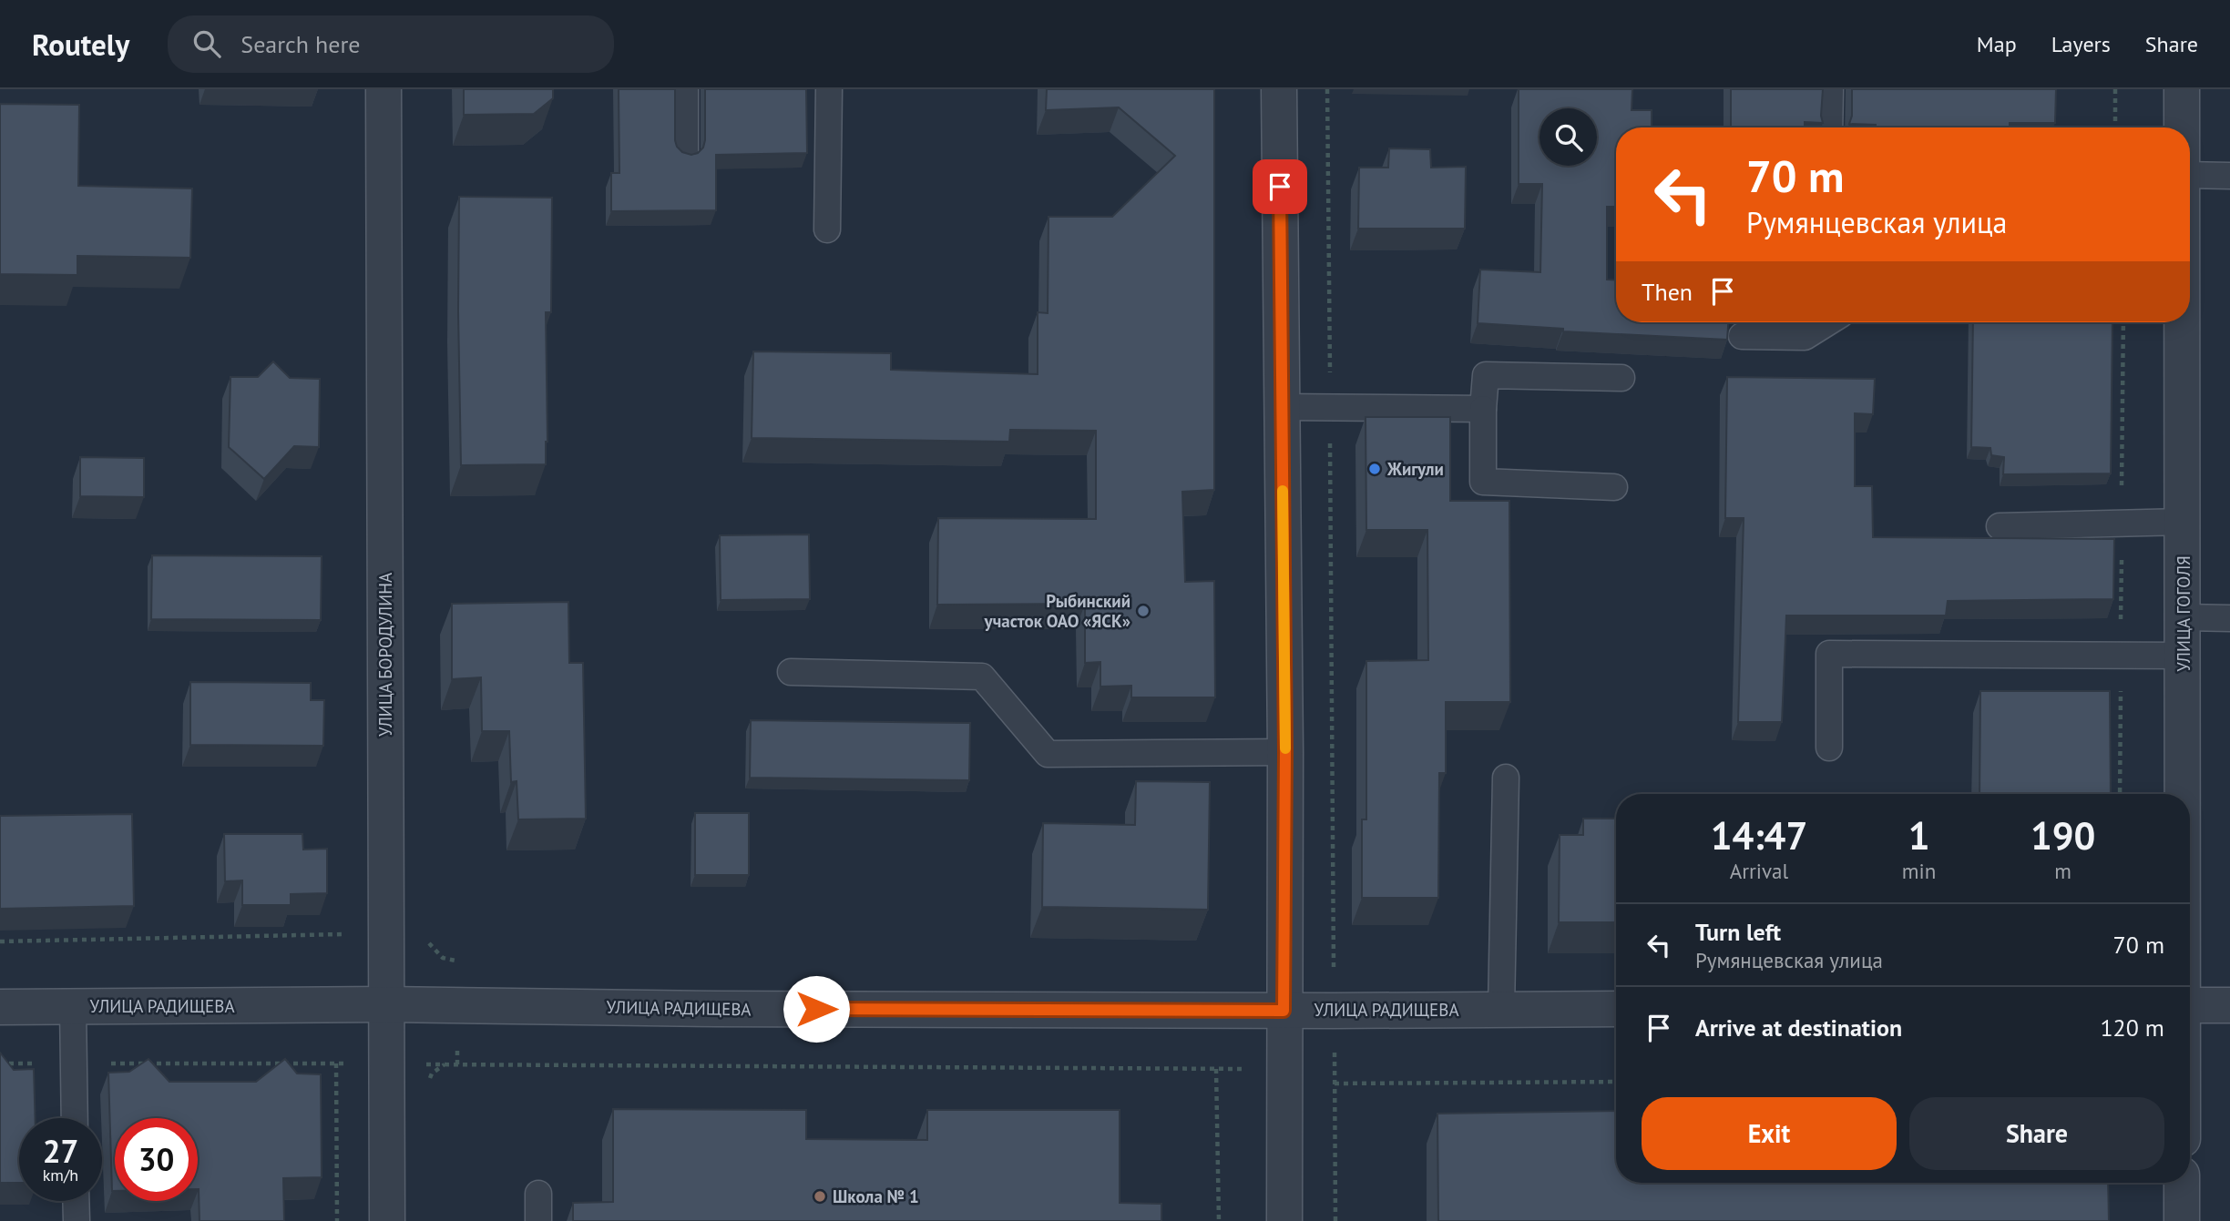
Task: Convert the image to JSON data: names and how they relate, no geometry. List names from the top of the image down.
{
  "streets": {
    "street": ["УЛИЦА ГОГОЛЯ", "УЛИЦА БОРОДУЛИНА", "УЛИЦА РАДИЩЕВА"]
  },
  "crossings": [
    ["УЛИЦА БОРОДУЛИНА", "УЛИЦА РАДИЩЕВА"]
  ],
  "places": ["Жигули", "Рыбинский участок ОАО «ЯСК»", "Школа № 1"],
  "page": {
    "header": "Routely",
    "search": "Search here",
    "nav": ["Map", "Layers", "Share"],
    "turn": ["70 m", "Румянцевская улица"],
    "then": "Then",
    "eta": [
      "14:47",
      "Arrival",
      "1",
      "min",
      "190",
      "m"
    ],
    "list": [
      {
        "name": "Turn left",
        "note": "Румянцевская улица",
        "value": "70 m"
      },
      {
        "name": "Arrive at destination",
        "value": "120 m"
      }
    ],
    "buttons": ["Exit", "Share"],
    "speed": "27 km/h",
    "limit": "30"
  }
}
